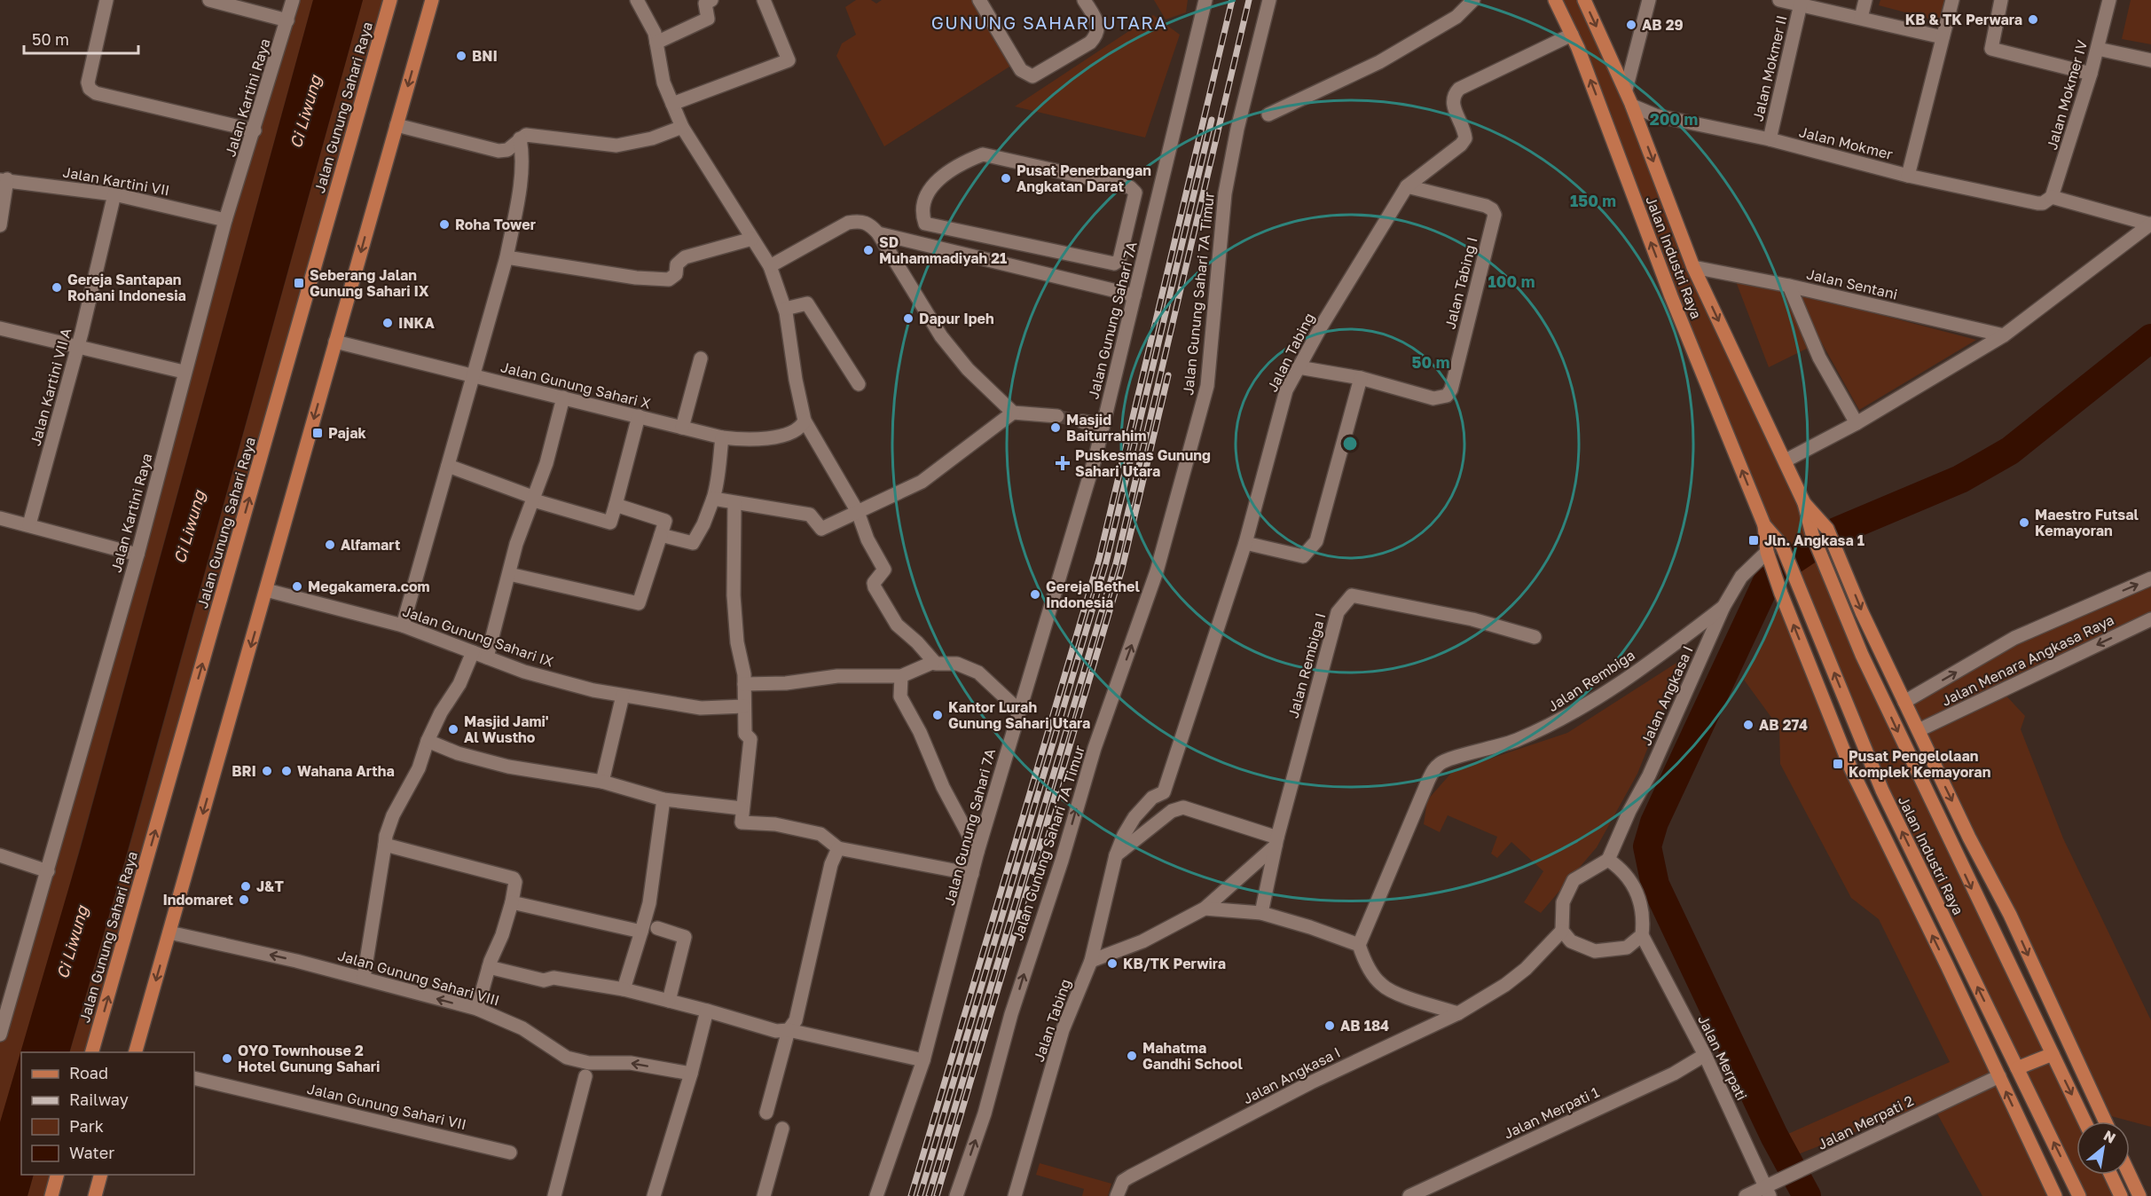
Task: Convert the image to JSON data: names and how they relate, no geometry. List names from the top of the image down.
{
  "streets": {
    "main road": ["Jalan Gunung Sahari Raya", "Jalan Industri Raya"],
    "street": [
      "Jalan Mokmer II",
      "Jalan Mokmer IV",
      "Jalan Kartini Raya",
      "Jalan Mokmer",
      "Jalan Kartini VII",
      "Jalan Tabing I",
      "Jalan Sentani",
      "Jalan Gunung Sahari 7A Timur",
      "Jalan Gunung Sahari 7A",
      "Jalan Tabing",
      "Jalan Gunung Sahari X",
      "Jalan Kartini VII A",
      "Jalan Gunung Sahari IX",
      "Jalan Menara Angkasa Raya",
      "Jalan Rembiga I",
      "Jalan Rembiga",
      "Jalan Angkasa I",
      "Jalan Gunung Sahari VIII",
      "Jalan Merpati",
      "Jalan Gunung Sahari VII",
      "Jalan Merpati 1",
      "Jalan Merpati 2"
    ]
  },
  "crossings": [
    ["Jalan Mokmer II", "Jalan Mokmer"],
    ["Jalan Mokmer IV", "Jalan Mokmer"],
    ["Jalan Kartini Raya", "Jalan Kartini VII"],
    ["Jalan Mokmer", "Jalan Industri Raya"],
    ["Jalan Kartini VII", "Jalan Kartini VII A"],
    ["Jalan Industri Raya", "Jalan Sentani"],
    ["Jalan Industri Raya", "Jalan Tabing"],
    ["Jalan Industri Raya", "Jalan Menara Angkasa Raya"],
    ["Jalan Industri Raya", "Jalan Angkasa I"],
    ["Jalan Industri Raya", "Jalan Merpati 2"],
    ["Jalan Tabing I", "Jalan Tabing"],
    ["Jalan Rembiga", "Jalan Angkasa I"],
    ["Jalan Angkasa I", "Jalan Merpati"],
    ["Jalan Merpati", "Jalan Merpati 1"],
    ["Jalan Merpati", "Jalan Merpati 2"]
  ],
  "one_way": ["Jalan Gunung Sahari 7A Timur"],
  "districts": ["GUNUNG SAHARI UTARA"],
  "water": ["Ci Liwung"],
  "places": {
    "other": [
      "KB & TK Perwara",
      "AB 29",
      "BNI",
      "Pusat Penerbangan Angkatan Darat",
      "Roha Tower",
      "SD Muhammadiyah 21",
      "Gereja Santapan Rohani Indonesia",
      "Dapur Ipeh",
      "INKA",
      "Masjid Baiturrahim",
      "Maestro Futsal Kemayoran",
      "Alfamart",
      "Megakamera.com",
      "Gereja Bethel Indonesia",
      "Kantor Lurah Gunung Sahari Utara",
      "AB 274",
      "Masjid Jami' Al Wustho",
      "BRI",
      "Wahana Artha",
      "J&T",
      "Indomaret",
      "KB/TK Perwira",
      "AB 184",
      "Mahatma Gandhi School",
      "OYO Townhouse 2 Hotel Gunung Sahari"
    ],
    "transit": [
      "Seberang Jalan Gunung Sahari IX",
      "Pajak",
      "Jln. Angkasa 1",
      "Pusat Pengelolaan Komplek Kemayoran"
    ],
    "health": ["Puskesmas Gunung Sahari Utara"]
  },
  "legend": [
    "Road",
    "Railway",
    "Park",
    "Water"
  ],
  "scale_bar": "50 m",
  "north": "top right",
  "rings": [
    "200 m",
    "150 m",
    "100 m",
    "50 m"
  ]
}
